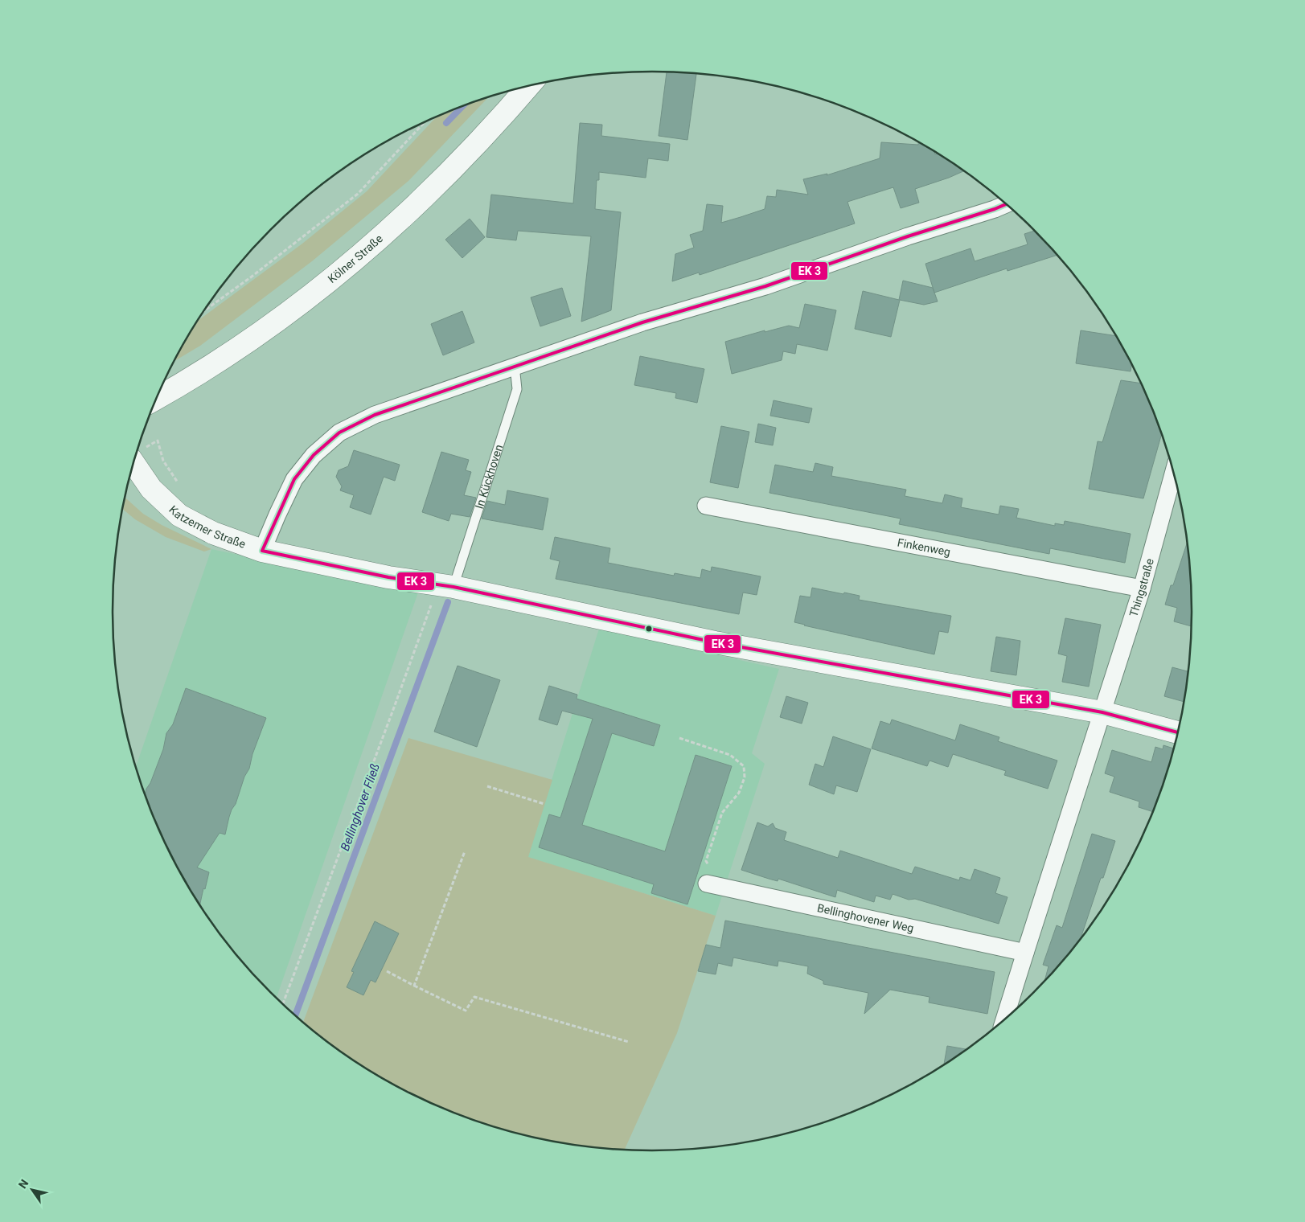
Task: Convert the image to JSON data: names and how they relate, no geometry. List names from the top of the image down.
{
  "streets": {
    "street": [
      "Kölner Straße",
      "Katzemer Straße",
      "Finkenweg",
      "Thingstraße",
      "Bellinghovener Weg"
    ],
    "lane": ["In Kückhoven"]
  },
  "crossings": [
    ["In Kückhoven", "Katzemer Straße"],
    ["Katzemer Straße", "Thingstraße"],
    ["Finkenweg", "Thingstraße"]
  ],
  "water": ["Bellinghover Fließ"],
  "north": "top left"
}
